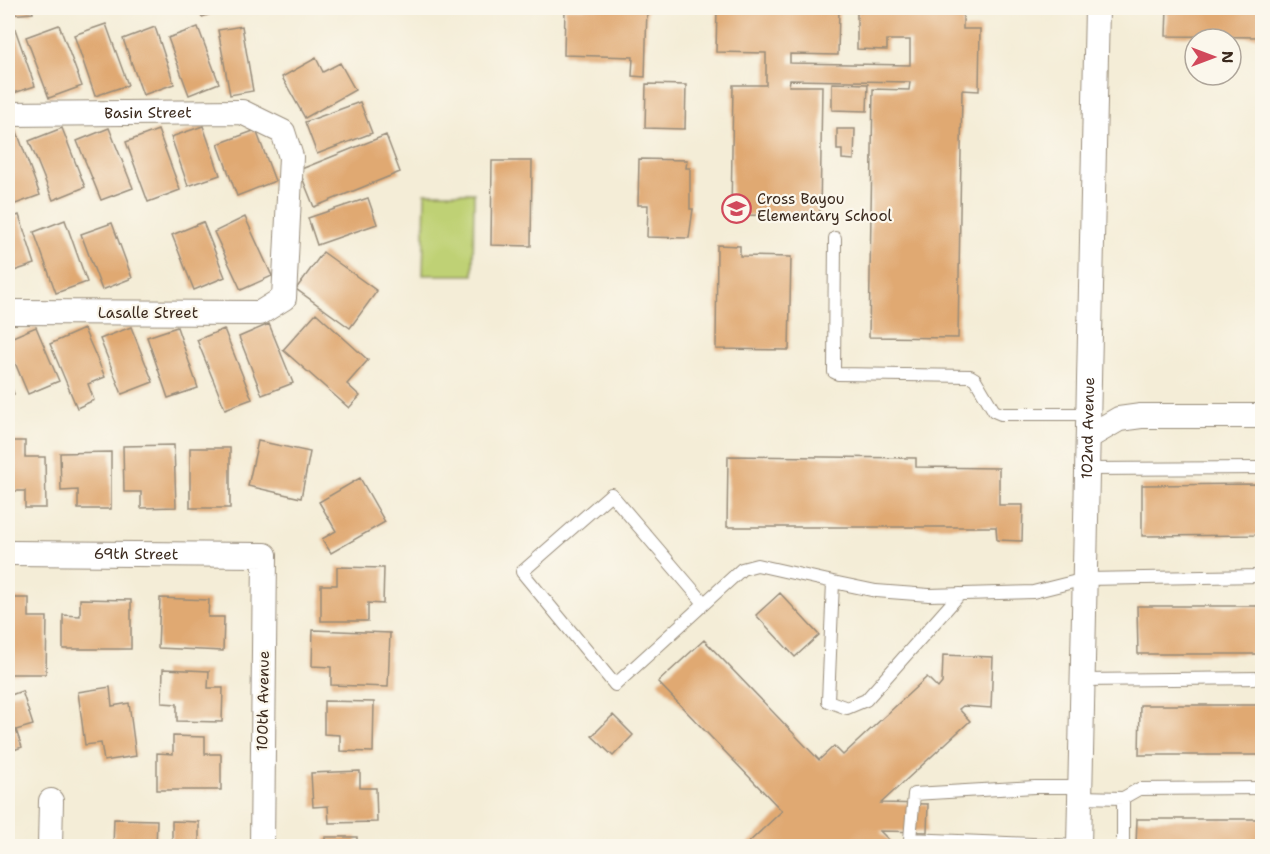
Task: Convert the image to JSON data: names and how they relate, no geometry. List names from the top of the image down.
{
  "streets": {
    "street": [
      "Basin Street",
      "Lasalle Street",
      "102nd Avenue",
      "69th Street",
      "100th Avenue"
    ]
  },
  "crossings": [
    ["Basin Street", "Lasalle Street"],
    ["69th Street", "100th Avenue"]
  ],
  "places": {
    "school or university": ["Cross Bayou Elementary School"]
  },
  "north": "right"
}
